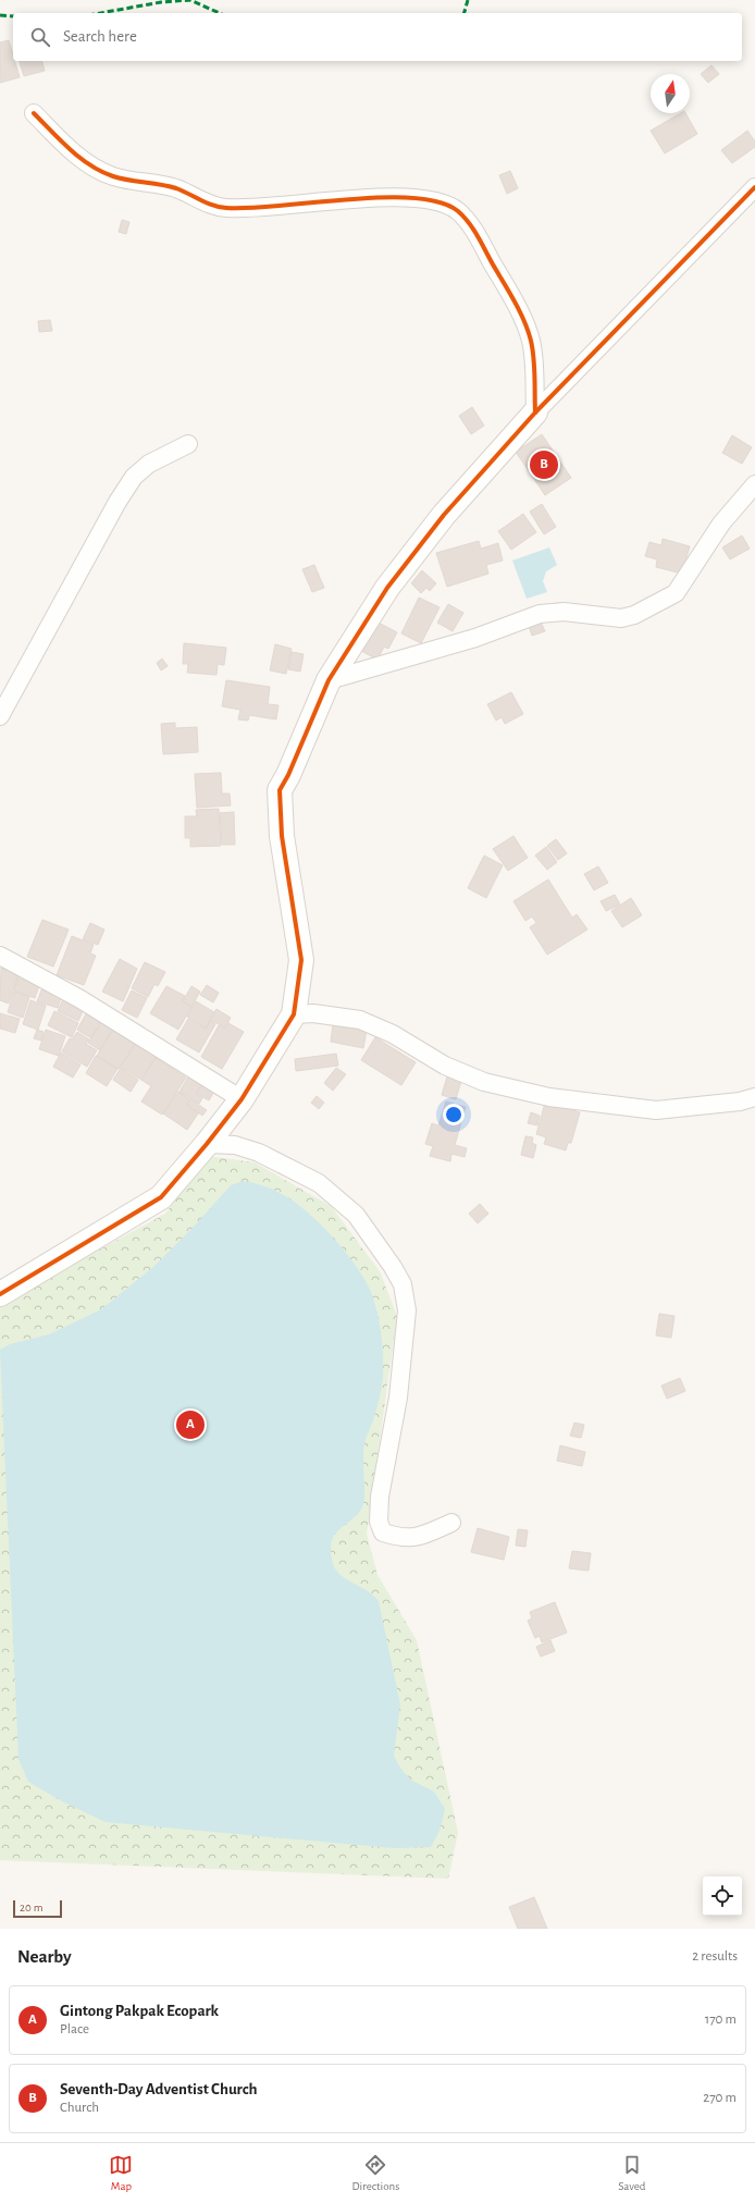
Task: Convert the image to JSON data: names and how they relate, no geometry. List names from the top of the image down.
{
  "scale_bar": "20 m",
  "north": "top",
  "page": {
    "search": "Search here",
    "pins": ["B", "A"],
    "scale": "20 m",
    "heading": ["Nearby", "2 results"],
    "list": [
      {
        "mark": "A",
        "name": "Gintong Pakpak Ecopark",
        "note": "Place",
        "value": "170 m"
      },
      {
        "mark": "B",
        "name": "Seventh-Day Adventist Church",
        "note": "Church",
        "value": "270 m"
      }
    ],
    "nav": ["Map", "Directions", "Saved"]
  }
}
